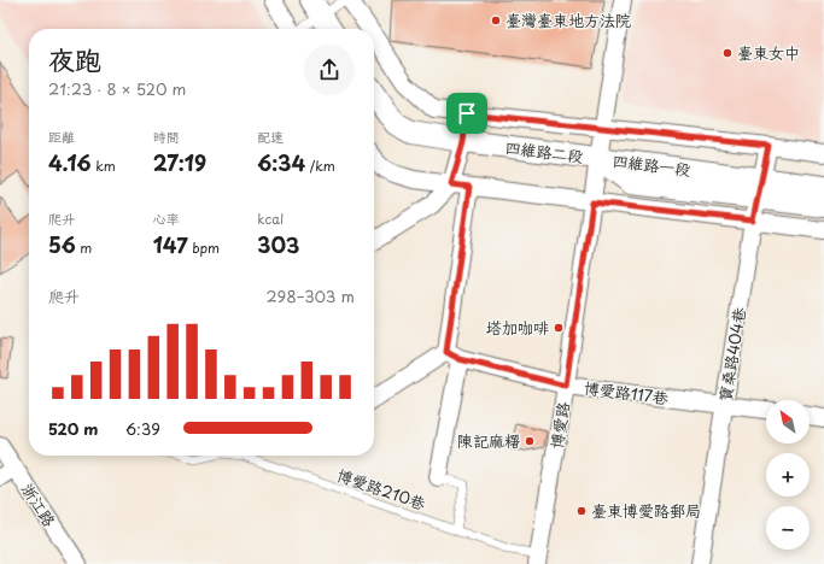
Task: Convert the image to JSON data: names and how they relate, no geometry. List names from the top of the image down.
{
  "streets": {
    "street": [
      "四維路二段",
      "四維路一段",
      "寶桑路404巷",
      "博愛路117巷",
      "博愛路",
      "浙江路"
    ],
    "lane": ["博愛路210巷"]
  },
  "crossings": [
    ["四維路二段", "四維路一段"],
    ["四維路二段", "博愛路"],
    ["四維路一段", "寶桑路404巷"],
    ["四維路一段", "博愛路"],
    ["寶桑路404巷", "博愛路117巷"],
    ["博愛路117巷", "博愛路"],
    ["博愛路", "博愛路210巷"]
  ],
  "places": [
    "臺灣臺東地方法院",
    "臺東女中",
    "塔加咖啡",
    "陳記麻糬",
    "臺東博愛路郵局"
  ],
  "north": "top left",
  "page": {
    "heading": ["夜跑", "21:23 · 8 × 520 m"],
    "stats": [
      ["距離", "4.16 km"],
      ["時間", "27:19"],
      ["配速", "6:34 /km"],
      ["爬升", "56 m"],
      ["心率", "147 bpm"],
      ["kcal", "303"]
    ],
    "chart": ["爬升", "298–303 m"],
    "map_buttons": ["+", "−"],
    "list": [
      {
        "name": "520 m",
        "note": "6:39"
      }
    ]
  }
}
